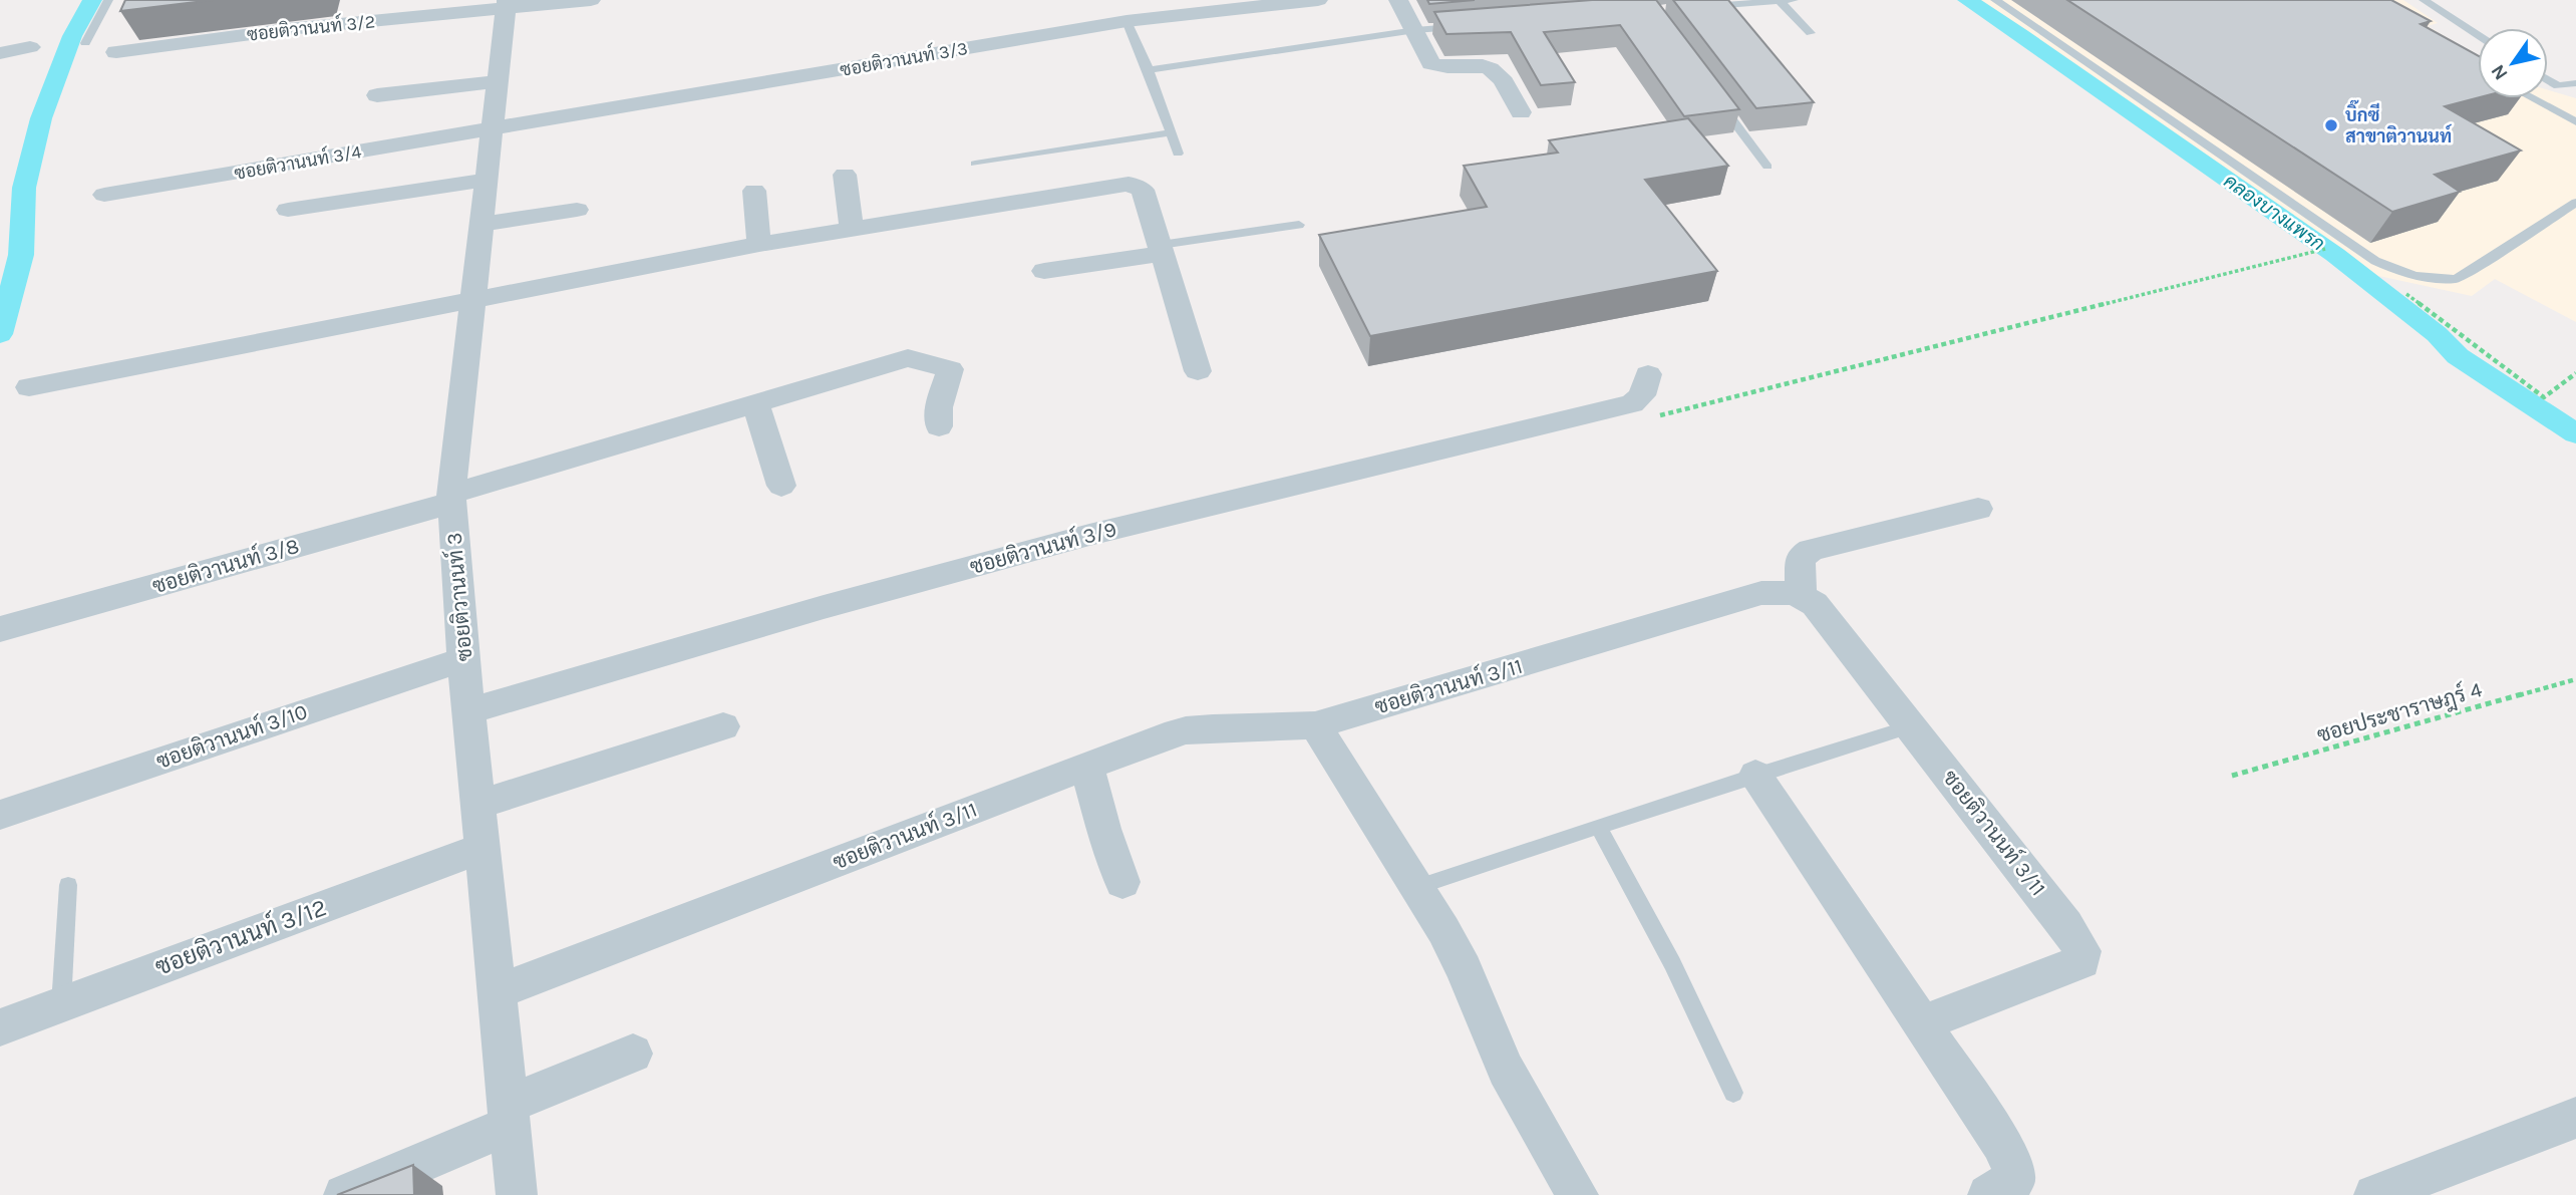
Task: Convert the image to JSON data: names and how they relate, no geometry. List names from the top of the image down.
{
  "streets": {
    "street": [
      "ซอยติวานนท์ 3/2",
      "ซอยติวานนท์ 3/3",
      "ซอยติวานนท์ 3/4",
      "ซอยติวานนท์ 3/9",
      "ซอยติวานนท์ 3/8",
      "ซอยติวานนท์ 3",
      "ซอยติวานนท์ 3/11",
      "ซอยติวานนท์ 3/10",
      "ซอยติวานนท์ 3/12"
    ],
    "path": ["ซอยประชาราษฎร์ 4"]
  },
  "crossings": [
    ["ซอยติวานนท์ 3/2", "ซอยติวานนท์ 3"],
    ["ซอยติวานนท์ 3/3", "ซอยติวานนท์ 3/4"],
    ["ซอยติวานนท์ 3/3", "ซอยติวานนท์ 3"],
    ["ซอยติวานนท์ 3/4", "ซอยติวานนท์ 3"],
    ["ซอยติวานนท์ 3/9", "ซอยติวานนท์ 3"],
    ["ซอยติวานนท์ 3/8", "ซอยติวานนท์ 3"],
    ["ซอยติวานนท์ 3", "ซอยติวานนท์ 3/11"],
    ["ซอยติวานนท์ 3", "ซอยติวานนท์ 3/10"],
    ["ซอยติวานนท์ 3", "ซอยติวานนท์ 3/12"]
  ],
  "water": ["คลองบางแพรก"],
  "places": ["บิ๊กซี สาขาติวานนท์"],
  "north": "bottom left"
}
